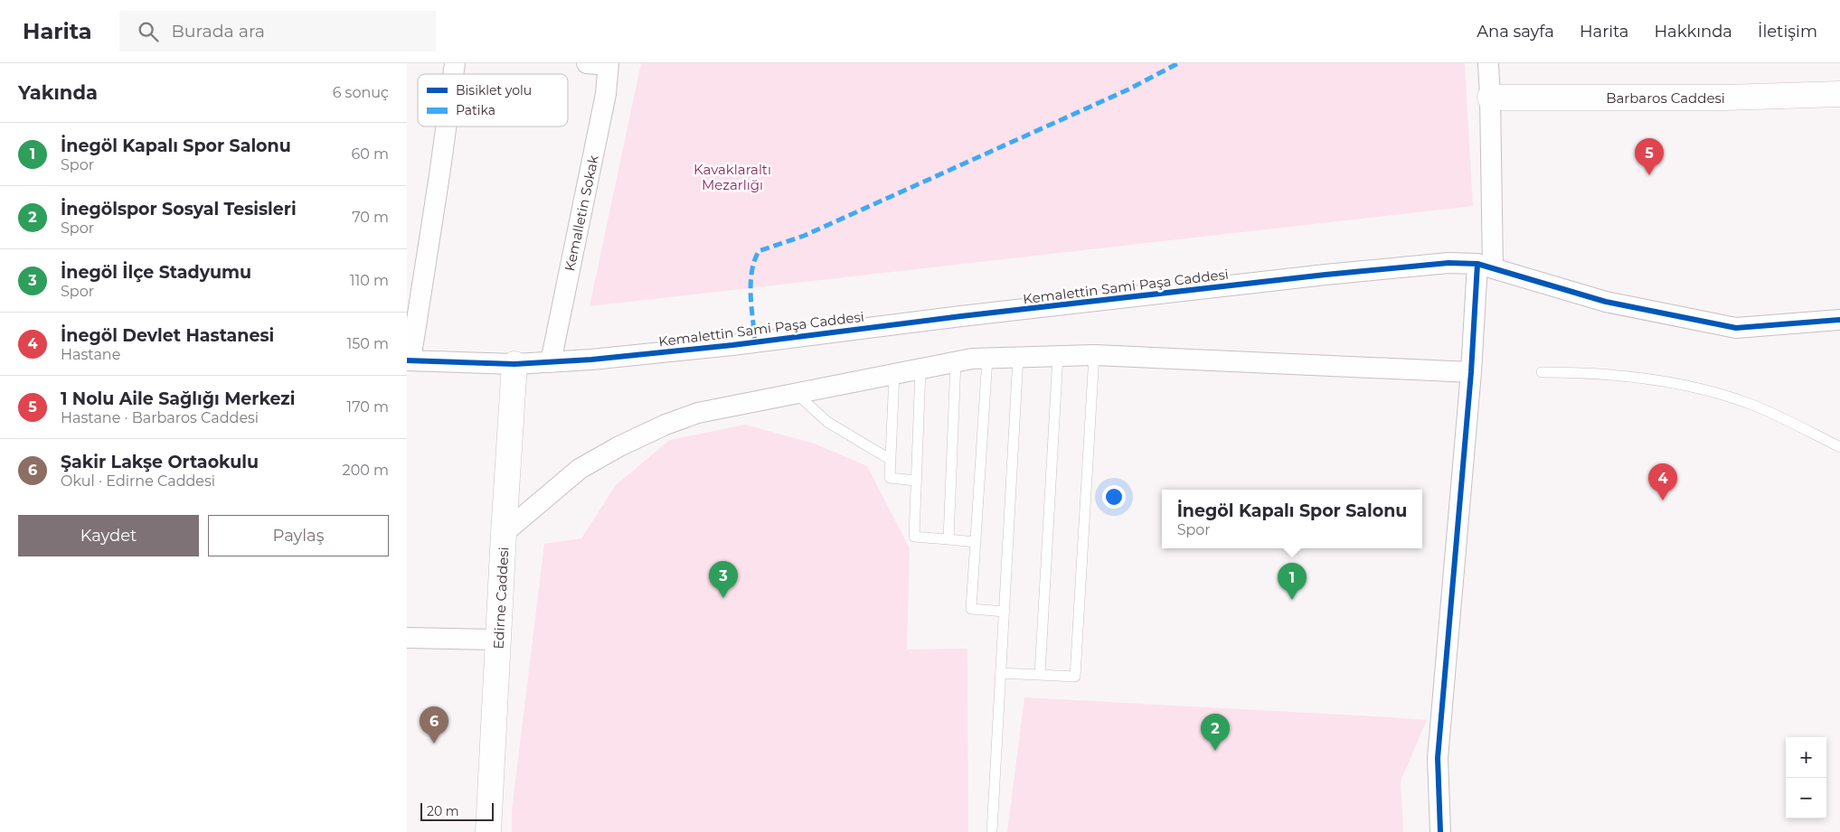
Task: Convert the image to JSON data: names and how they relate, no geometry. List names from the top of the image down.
{
  "streets": {
    "street": [
      "Barbaros Caddesi",
      "Kemalletin Sokak",
      "Kemalettin Sami Paşa Caddesi",
      "Edirne Caddesi"
    ]
  },
  "crossings": [
    ["Kemalletin Sokak", "Kemalettin Sami Paşa Caddesi"],
    ["Kemalettin Sami Paşa Caddesi", "Edirne Caddesi"]
  ],
  "parks": ["Kavaklaraltı Mezarlığı"],
  "legend": ["Bisiklet yolu", "Patika"],
  "scale_bar": "20 m",
  "page": {
    "header": "Harita",
    "search": "Burada ara",
    "nav": [
      "Ana sayfa",
      "Harita",
      "Hakkında",
      "İletişim"
    ],
    "heading": ["Yakında", "6 sonuç"],
    "list": [
      {
        "mark": "1",
        "name": "İnegöl Kapalı Spor Salonu",
        "note": "Spor",
        "value": "60 m"
      },
      {
        "mark": "2",
        "name": "İnegölspor Sosyal Tesisleri",
        "note": "Spor",
        "value": "70 m"
      },
      {
        "mark": "3",
        "name": "İnegöl İlçe Stadyumu",
        "note": "Spor",
        "value": "110 m"
      },
      {
        "mark": "4",
        "name": "İnegöl Devlet Hastanesi",
        "note": "Hastane",
        "value": "150 m"
      },
      {
        "mark": "5",
        "name": "1 Nolu Aile Sağlığı Merkezi",
        "note": "Hastane · Barbaros Caddesi",
        "value": "170 m"
      },
      {
        "mark": "6",
        "name": "Şakir Lakşe Ortaokulu",
        "note": "Okul · Edirne Caddesi",
        "value": "200 m"
      }
    ],
    "pins": [
      "5",
      "4",
      "3",
      "1",
      "6",
      "2"
    ],
    "popup": ["İnegöl Kapalı Spor Salonu", "Spor"],
    "buttons": ["Kaydet", "Paylaş"],
    "map_buttons": ["+", "−"],
    "scale": "20 m"
  }
}
